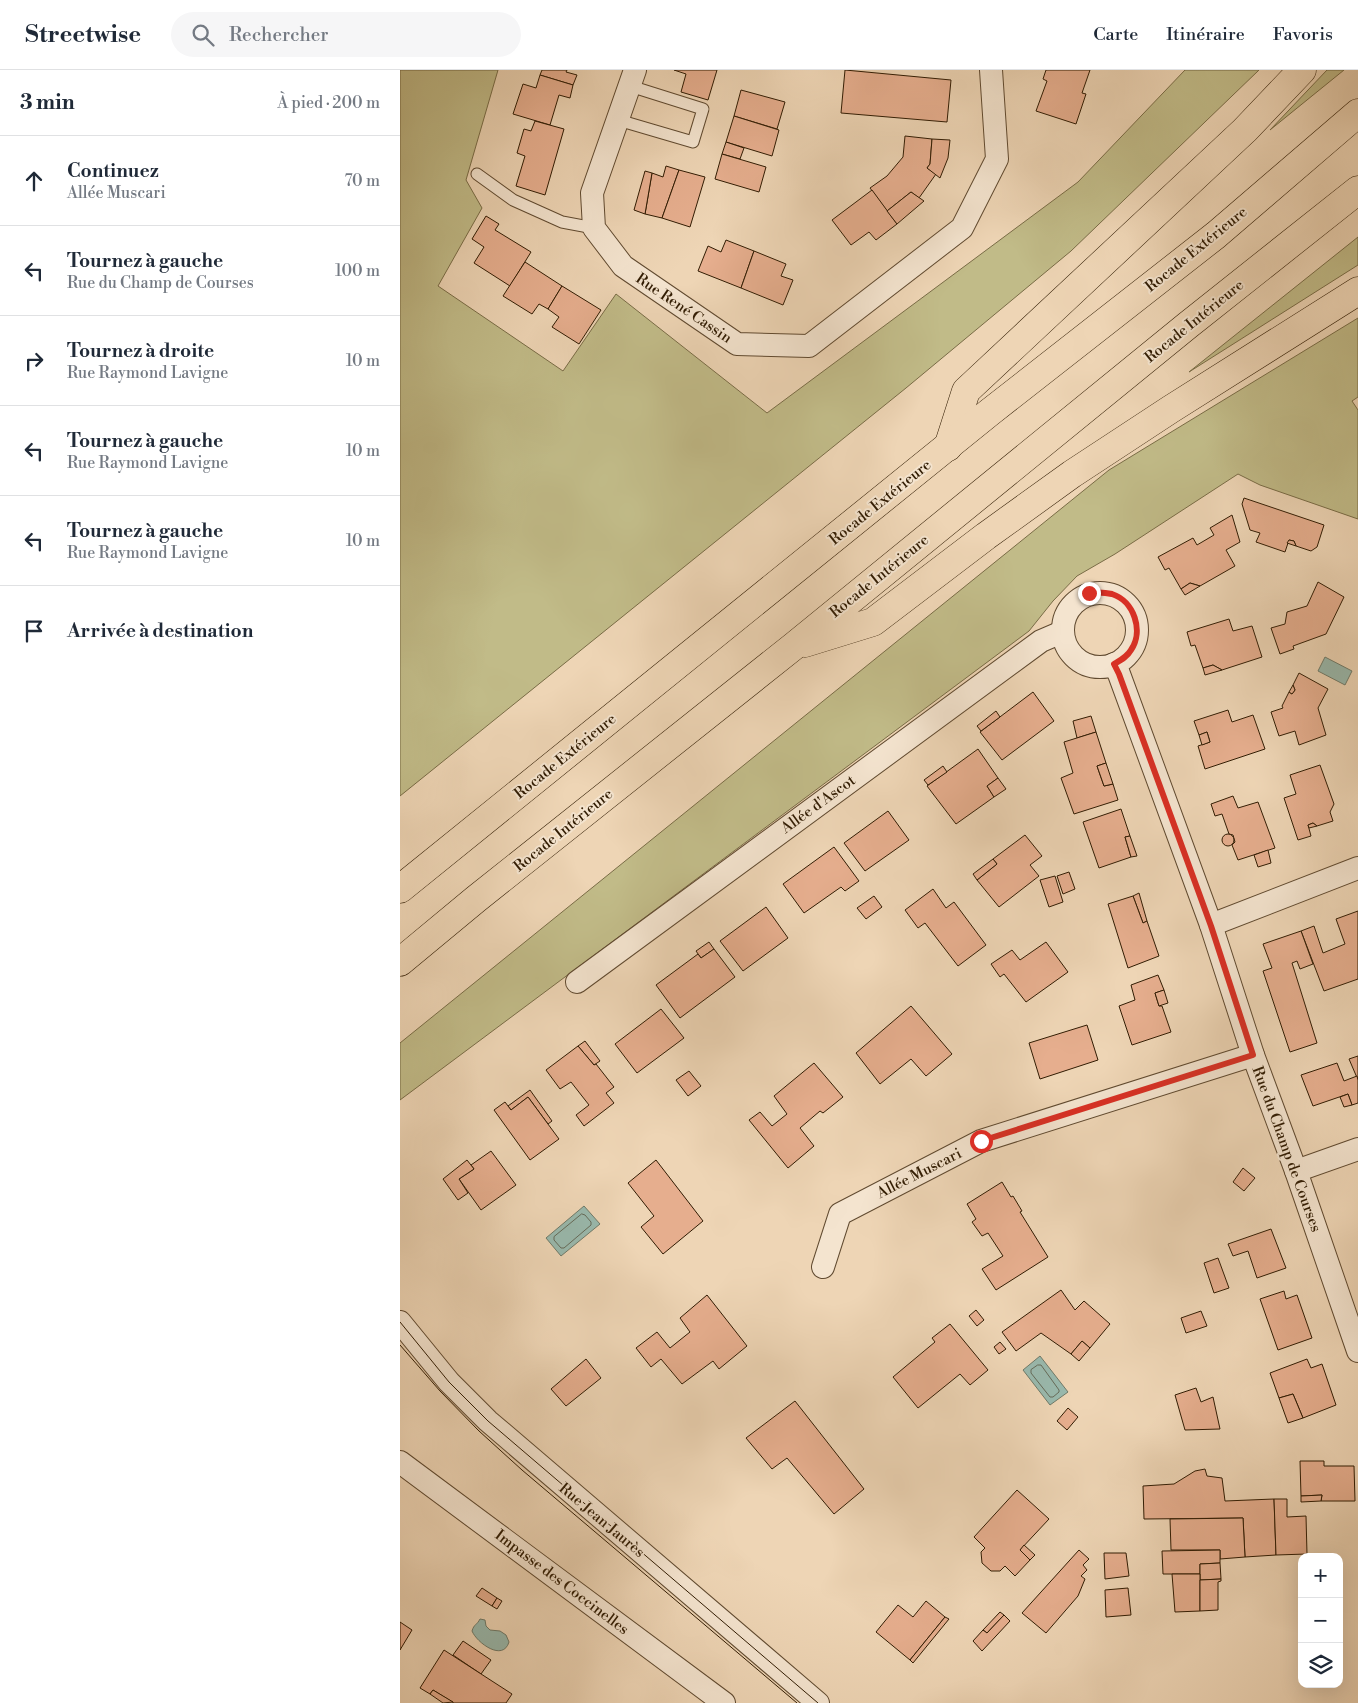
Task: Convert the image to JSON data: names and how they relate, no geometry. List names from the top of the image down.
{
  "streets": {
    "highway": ["Rocade Extérieure", "Rocade Intérieure"],
    "street": [
      "Rue René Cassin",
      "Allée d'Ascot",
      "Rue du Champ de Courses",
      "Allée Muscari",
      "Rue Jean Jaurès",
      "Impasse des Coccinelles"
    ]
  },
  "crossings": [
    ["Allée d'Ascot", "Rue du Champ de Courses"],
    ["Rue du Champ de Courses", "Allée Muscari"]
  ],
  "page": {
    "header": "Streetwise",
    "search": "Rechercher",
    "nav": ["Carte", "Itinéraire", "Favoris"],
    "heading": ["3 min", "À pied · 200 m"],
    "list": [
      ["Continuez", "Allée Muscari", "70 m"],
      ["Tournez à gauche", "Rue du Champ de Courses", "100 m"],
      ["Tournez à droite", "Rue Raymond Lavigne", "10 m"],
      ["Tournez à gauche", "Rue Raymond Lavigne", "10 m"],
      ["Tournez à gauche", "Rue Raymond Lavigne", "10 m"],
      "Arrivée à destination"
    ],
    "map_buttons": ["+", "−"]
  }
}
